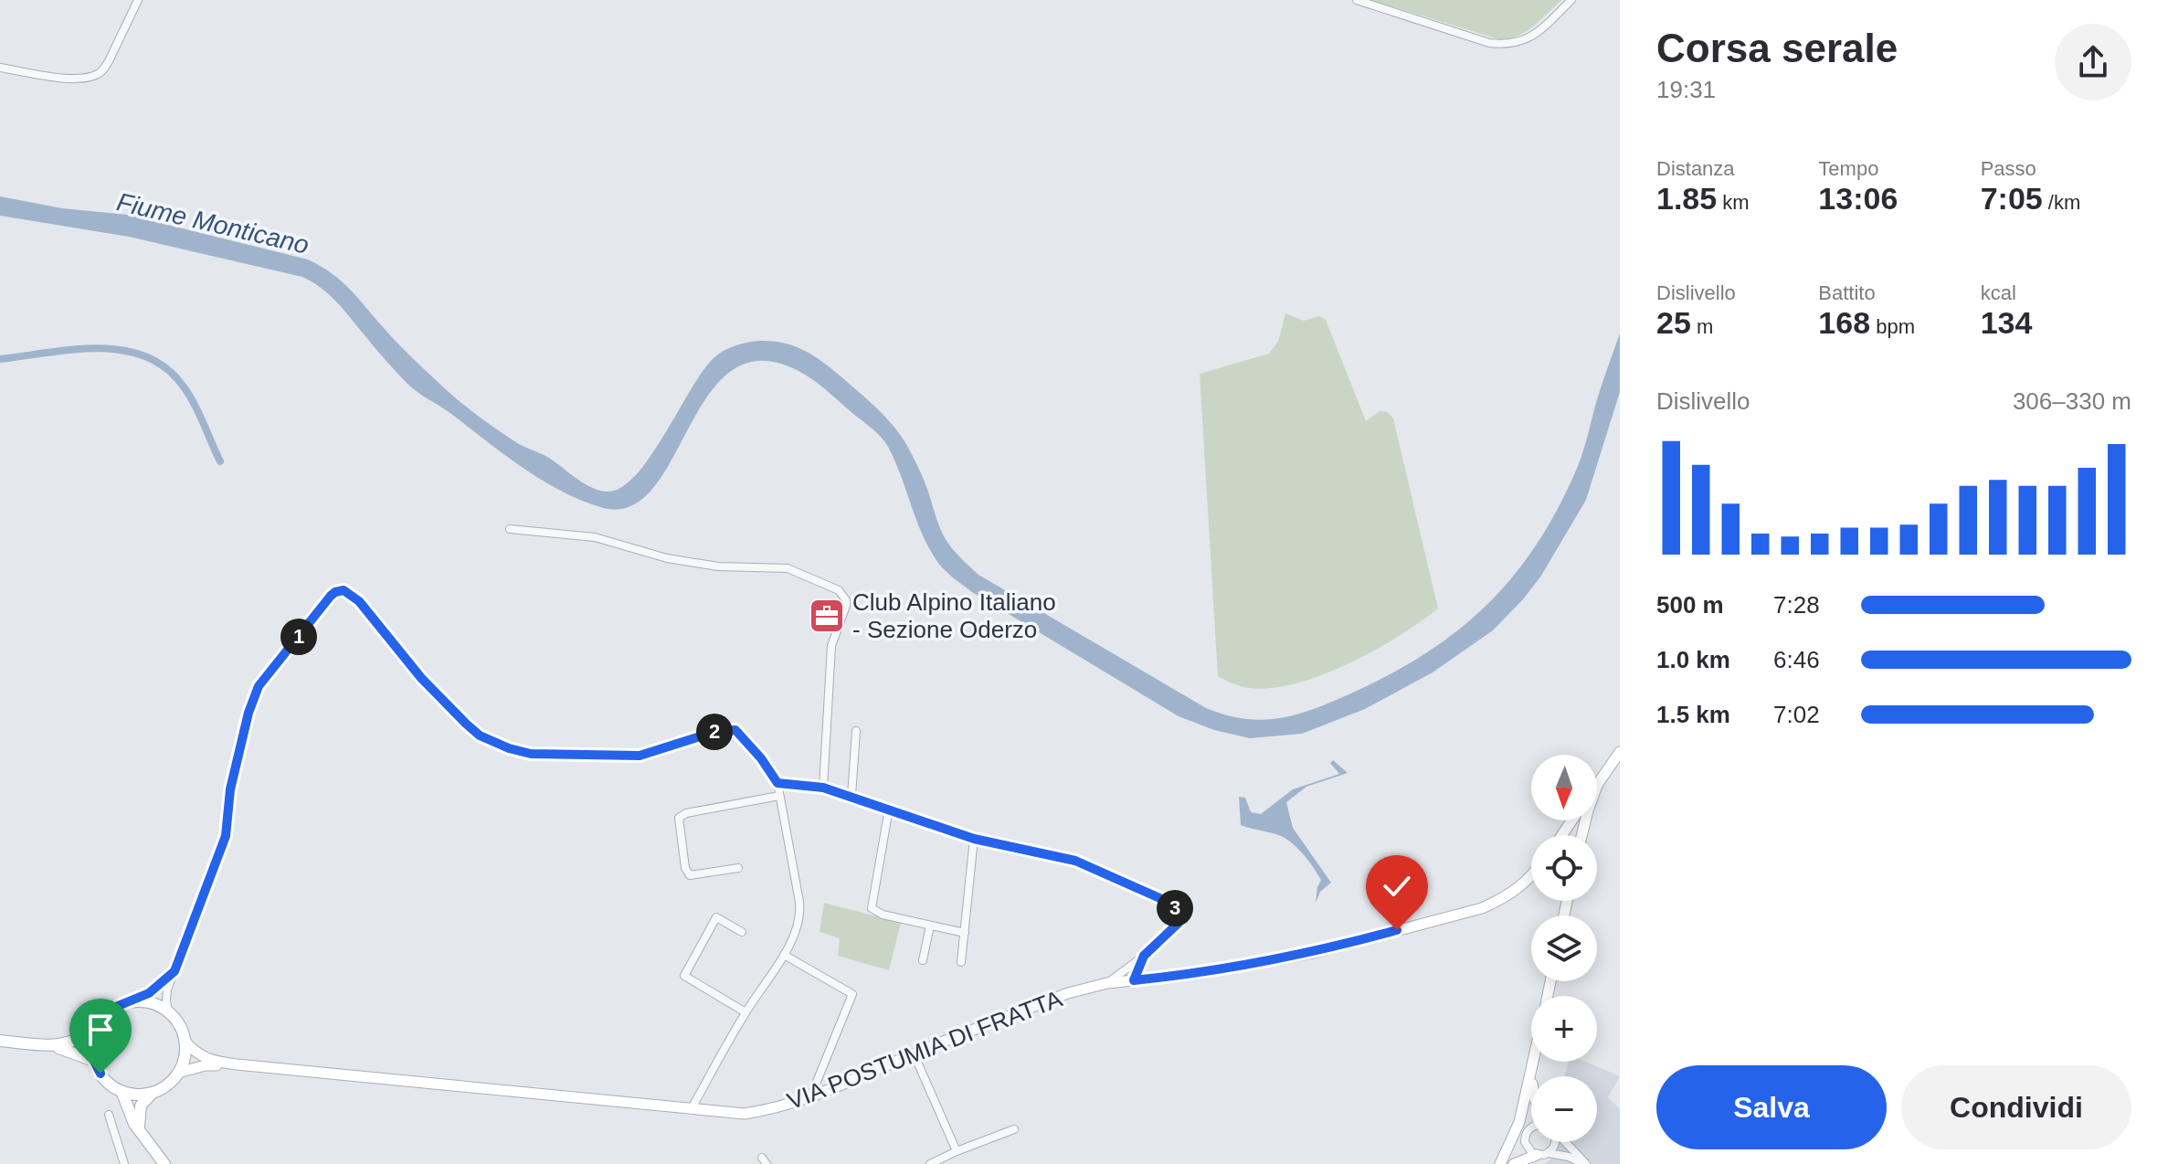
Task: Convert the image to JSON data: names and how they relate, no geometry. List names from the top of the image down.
{
  "streets": {
    "main road": ["VIA POSTUMIA DI FRATTA"]
  },
  "water": ["Fiume Monticano"],
  "places": {
    "office": ["Club Alpino Italiano - Sezione Oderzo"]
  },
  "north": "bottom",
  "page": {
    "heading": ["Corsa serale", "19:31"],
    "stats": [
      ["Distanza", "1.85 km"],
      ["Tempo", "13:06"],
      ["Passo", "7:05 /km"],
      ["Dislivello", "25 m"],
      ["Battito", "168 bpm"],
      ["kcal", "134"]
    ],
    "chart": ["Dislivello", "306–330 m"],
    "list": [
      {
        "name": "500 m",
        "note": "7:28"
      },
      {
        "name": "1.0 km",
        "note": "6:46"
      },
      {
        "name": "1.5 km",
        "note": "7:02"
      }
    ],
    "pins": ["1", "2", "3"],
    "map_buttons": ["+", "−"],
    "buttons": ["Salva", "Condividi"]
  }
}
